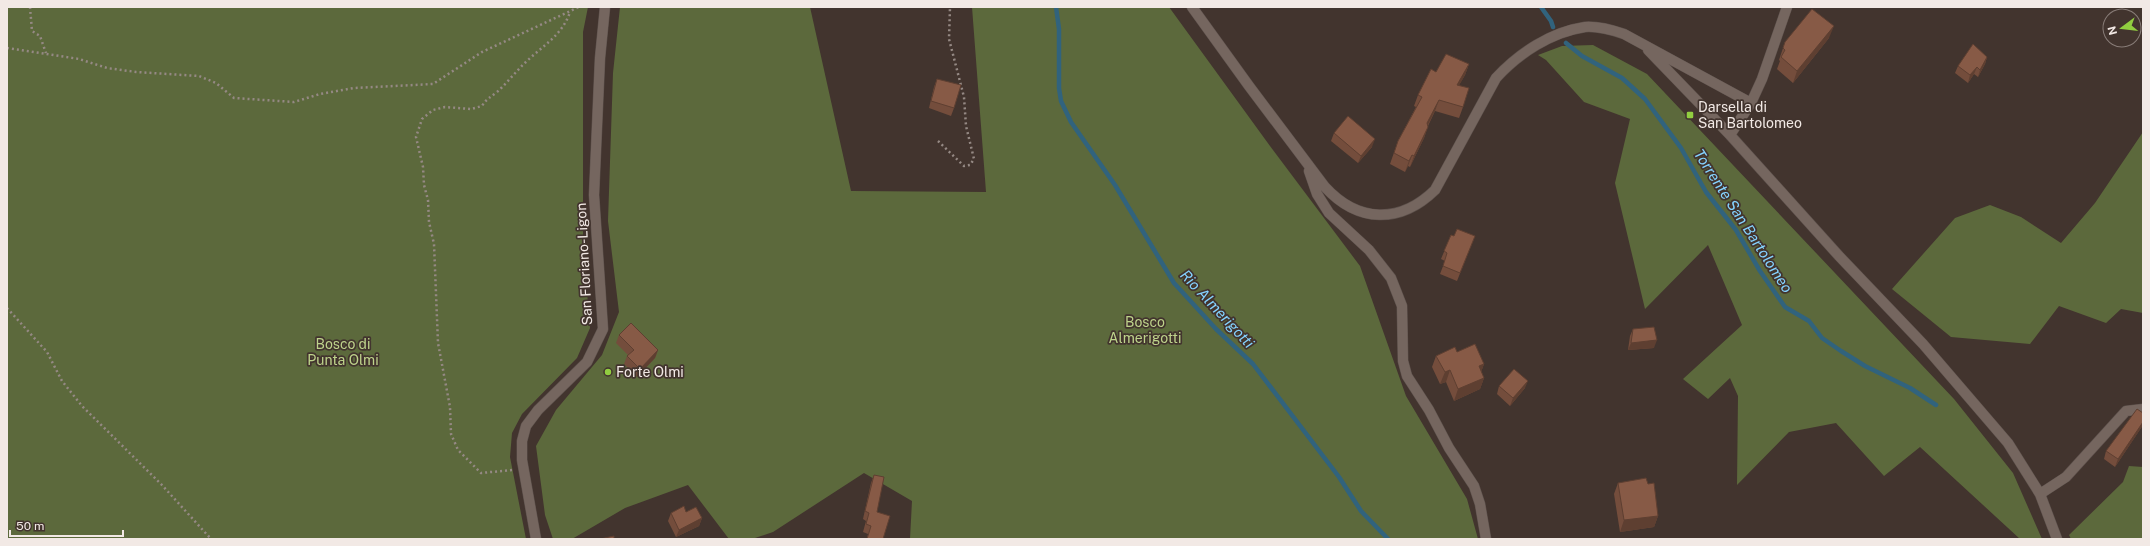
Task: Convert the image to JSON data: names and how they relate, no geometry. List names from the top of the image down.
{
  "streets": {
    "street": ["San Floriano-Ligon"]
  },
  "water": ["Torrente San Bartolomeo", "Rio Almerigotti"],
  "parks": ["Bosco Almerigotti", "Bosco di Punta Olmi"],
  "places": {
    "transit": ["Darsella di San Bartolomeo"],
    "other": ["Forte Olmi"]
  },
  "scale_bar": "50 m",
  "north": "left"
}
